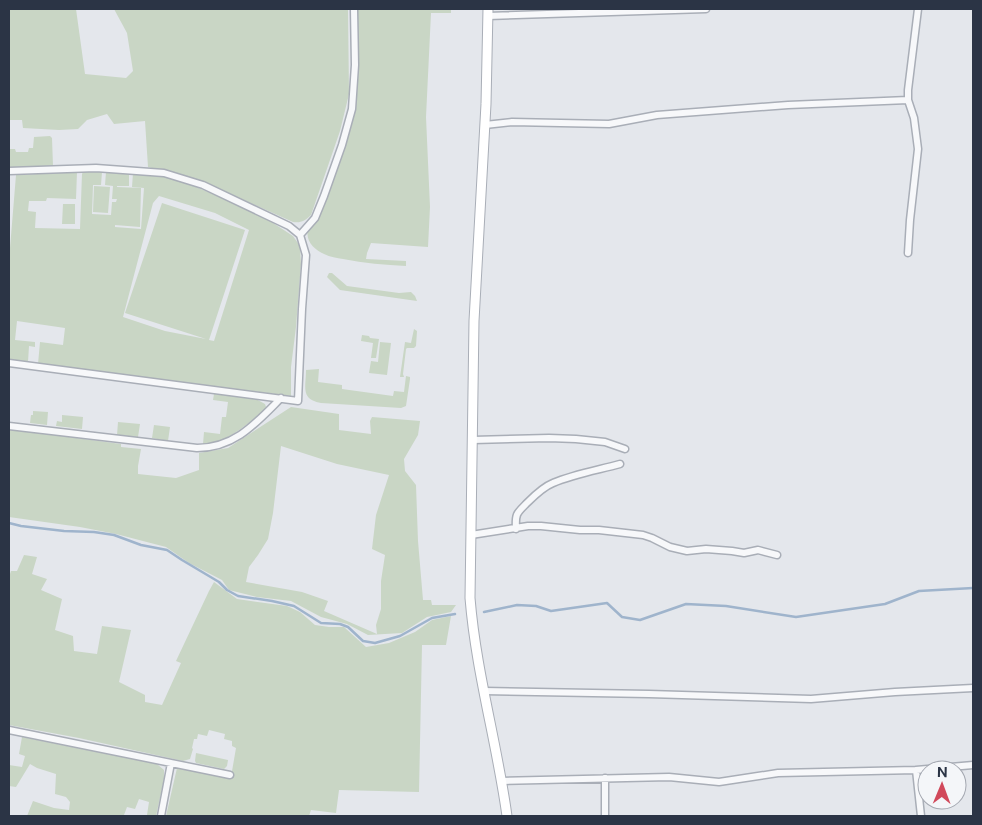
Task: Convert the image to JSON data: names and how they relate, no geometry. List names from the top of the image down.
{
  "north": "top"
}
